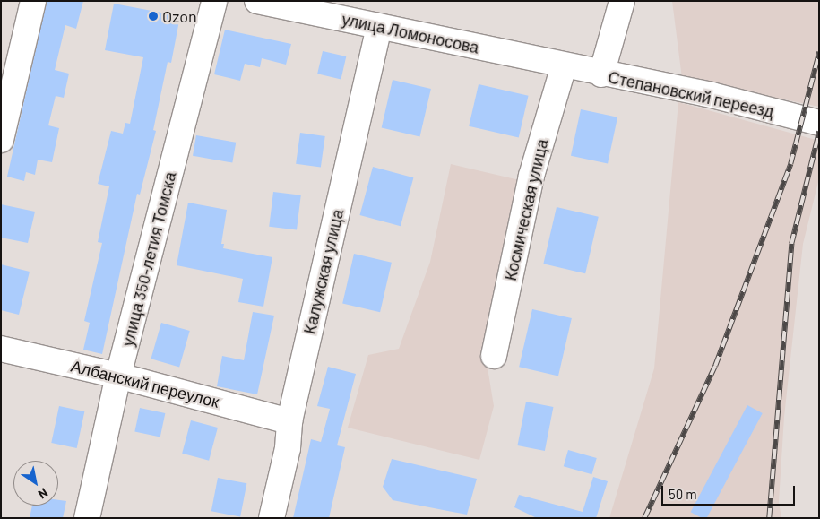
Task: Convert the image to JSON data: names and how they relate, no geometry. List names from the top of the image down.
{
  "streets": {
    "street": [
      "улица Ломоносова",
      "Степановский переезд",
      "Космическая улица",
      "улица 350-летия Томска",
      "Калужская улица",
      "Албанский переулок"
    ]
  },
  "crossings": [
    ["улица Ломоносова", "Степановский переезд"],
    ["улица Ломоносова", "Космическая улица"],
    ["улица Ломоносова", "Калужская улица"],
    ["Степановский переезд", "Космическая улица"],
    ["улица 350-летия Томска", "Албанский переулок"],
    ["Калужская улица", "Албанский переулок"]
  ],
  "places": ["Ozon"],
  "scale_bar": "50 m",
  "north": "bottom right"
}
